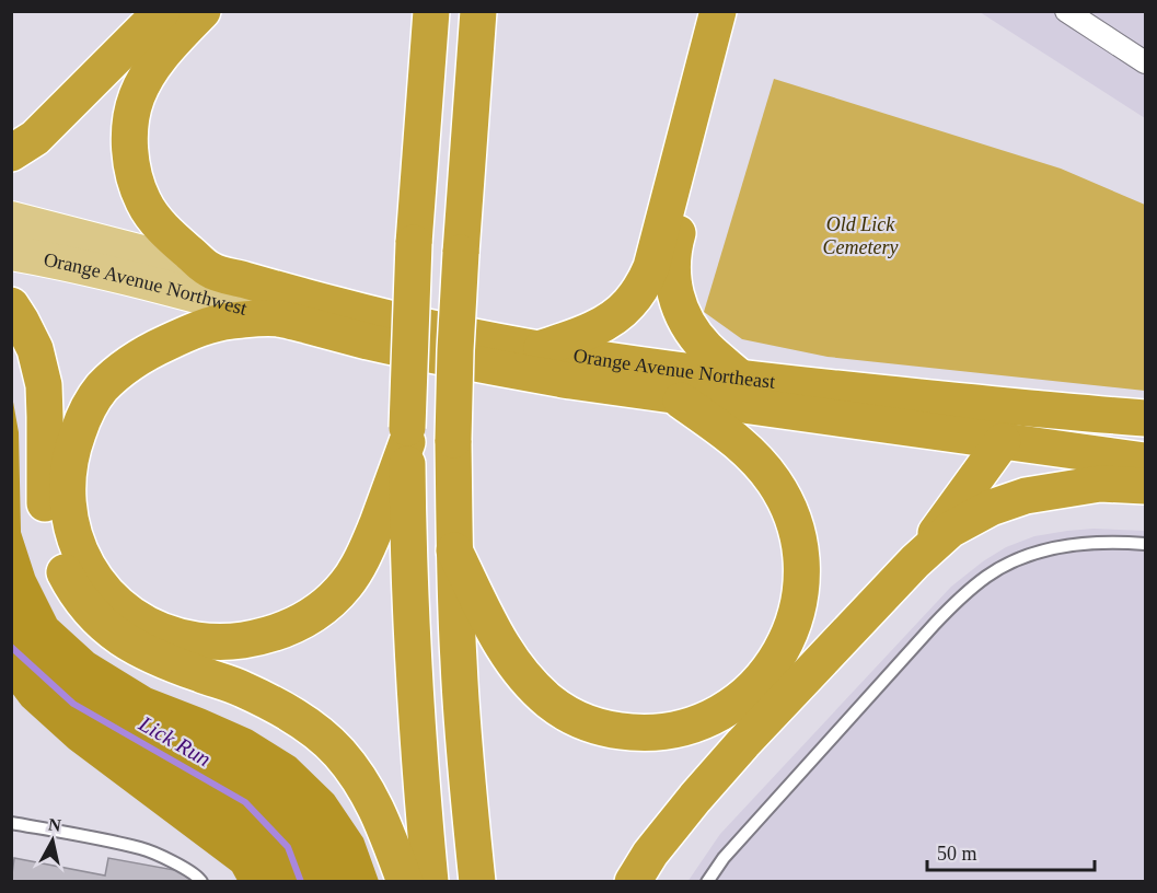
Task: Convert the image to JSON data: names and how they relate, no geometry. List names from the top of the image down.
{
  "streets": {
    "highway": ["Orange Avenue Northeast"],
    "main road": ["Orange Avenue Northwest"]
  },
  "crossings": [
    ["Orange Avenue Northwest", "Orange Avenue Northeast"]
  ],
  "water": ["Lick Run"],
  "parks": ["Old Lick Cemetery"],
  "scale_bar": "50 m",
  "north": "top"
}
